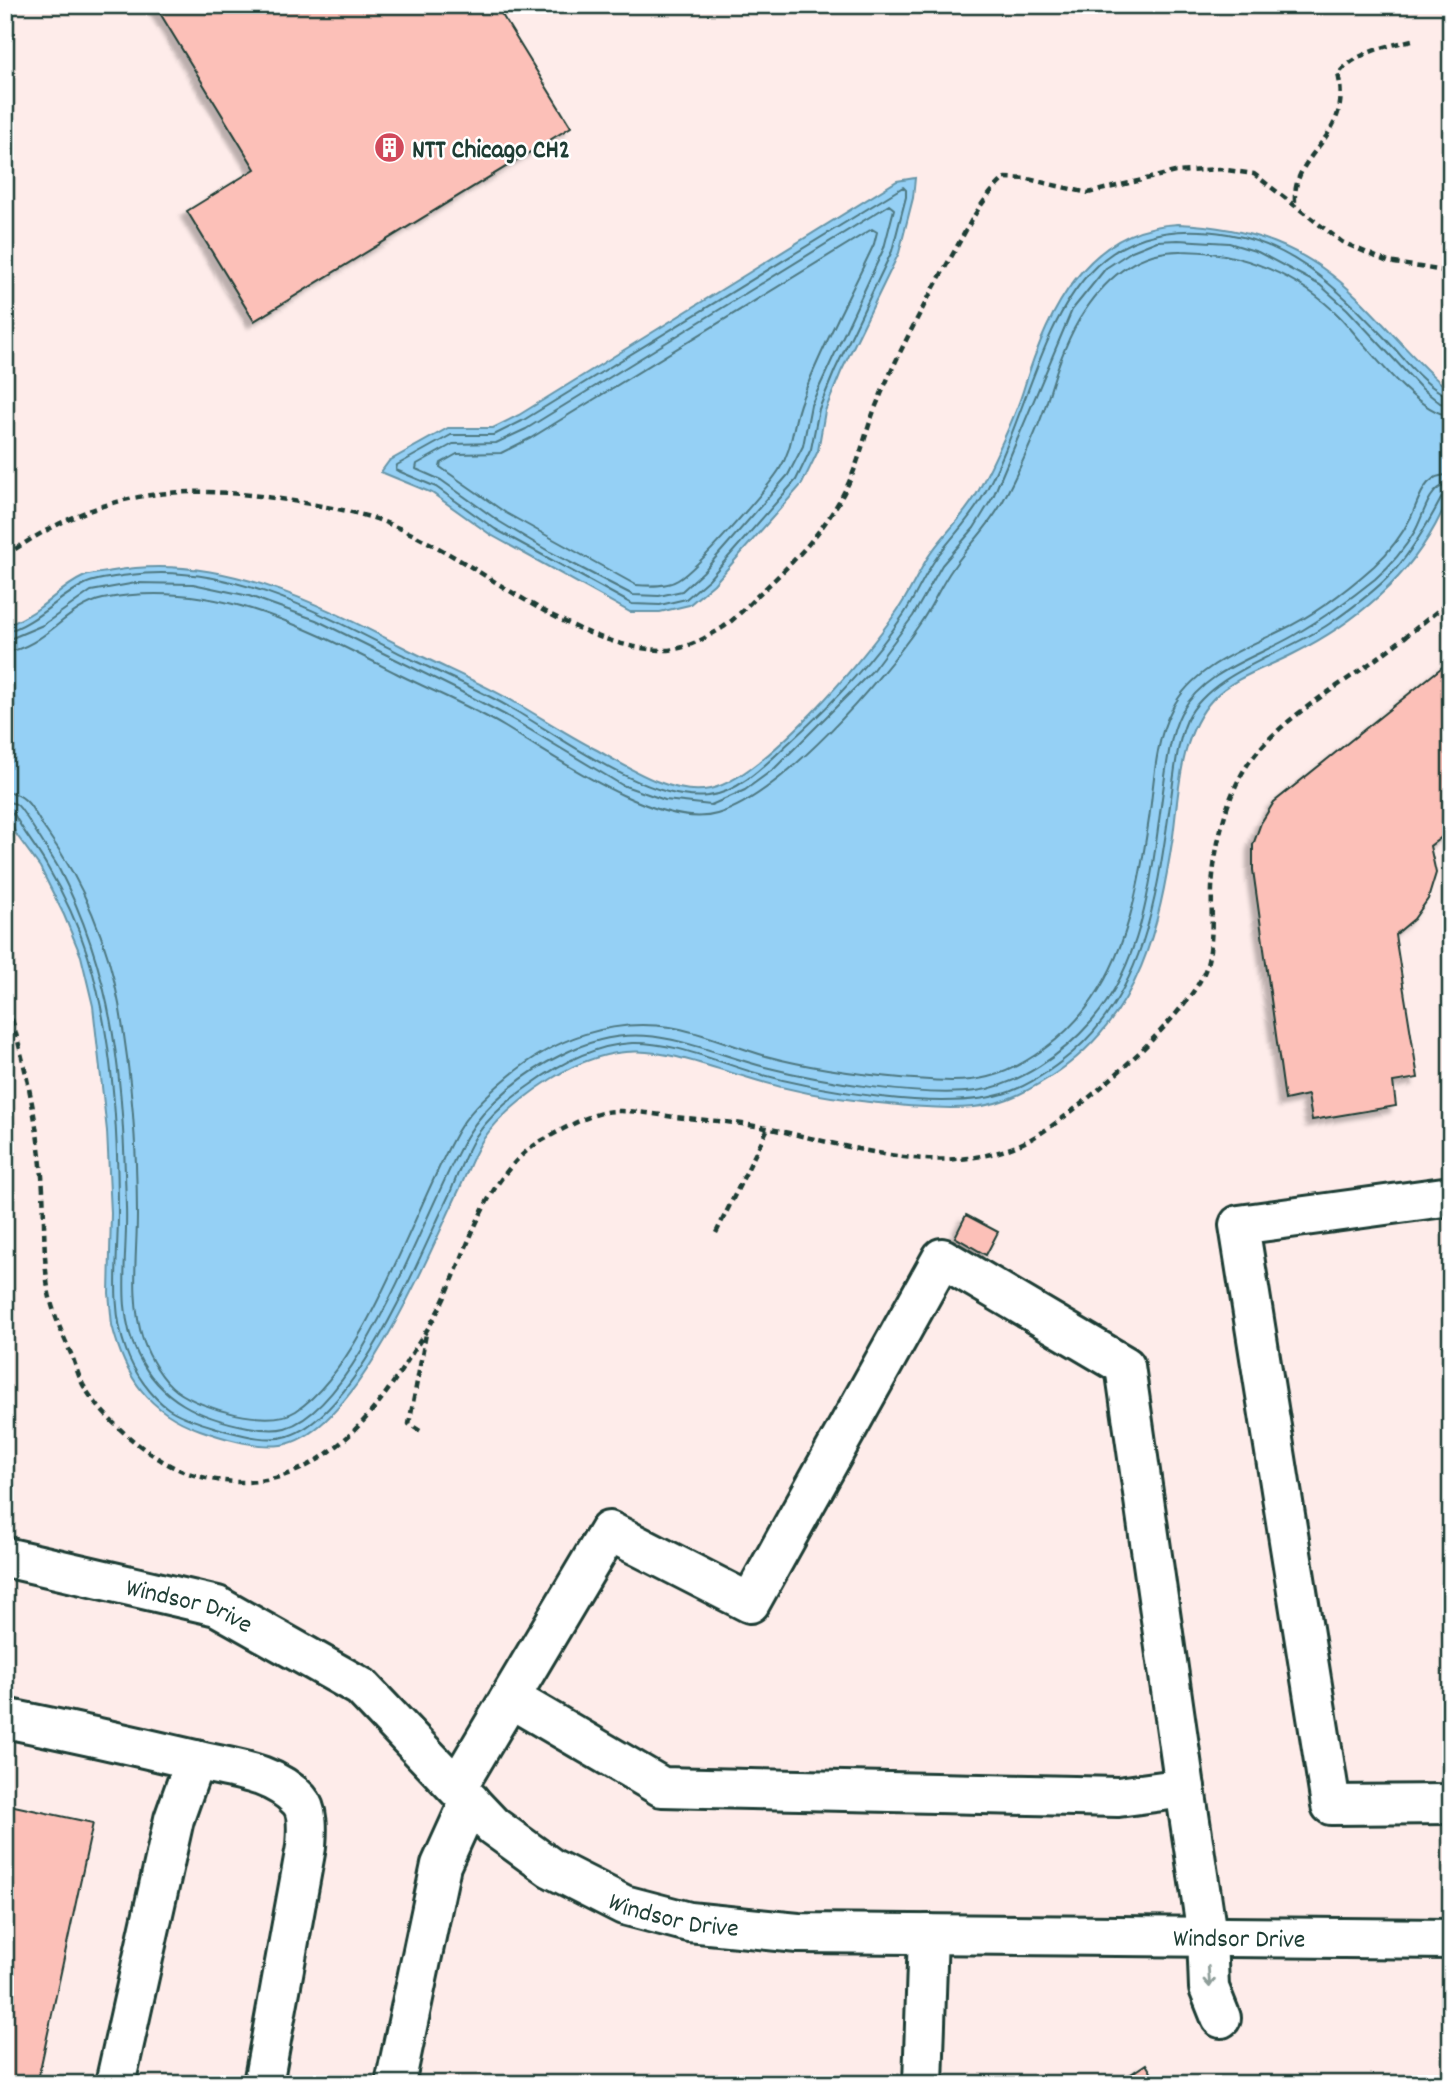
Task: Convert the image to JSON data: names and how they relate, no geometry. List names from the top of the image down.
{
  "streets": {
    "street": ["Windsor Drive"]
  },
  "places": {
    "building": ["NTT Chicago CH2"]
  }
}
